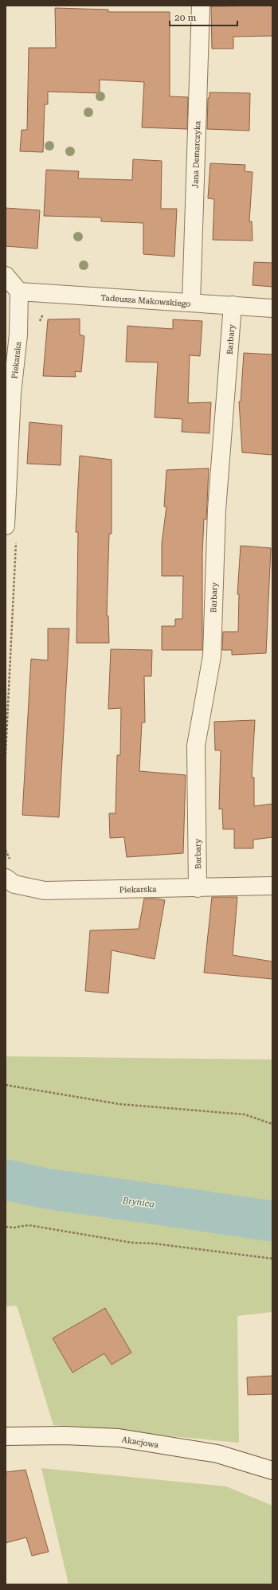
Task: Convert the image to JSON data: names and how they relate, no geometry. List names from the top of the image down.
{
  "streets": {
    "street": [
      "Jana Demarczyka",
      "Tadeusza Makowskiego",
      "Barbary",
      "Piekarska",
      "Akacjowa"
    ]
  },
  "crossings": [
    ["Jana Demarczyka", "Tadeusza Makowskiego"],
    ["Tadeusza Makowskiego", "Barbary"],
    ["Tadeusza Makowskiego", "Piekarska"],
    ["Barbary", "Piekarska"]
  ],
  "water": ["Brynica"],
  "scale_bar": "20 m"
}
